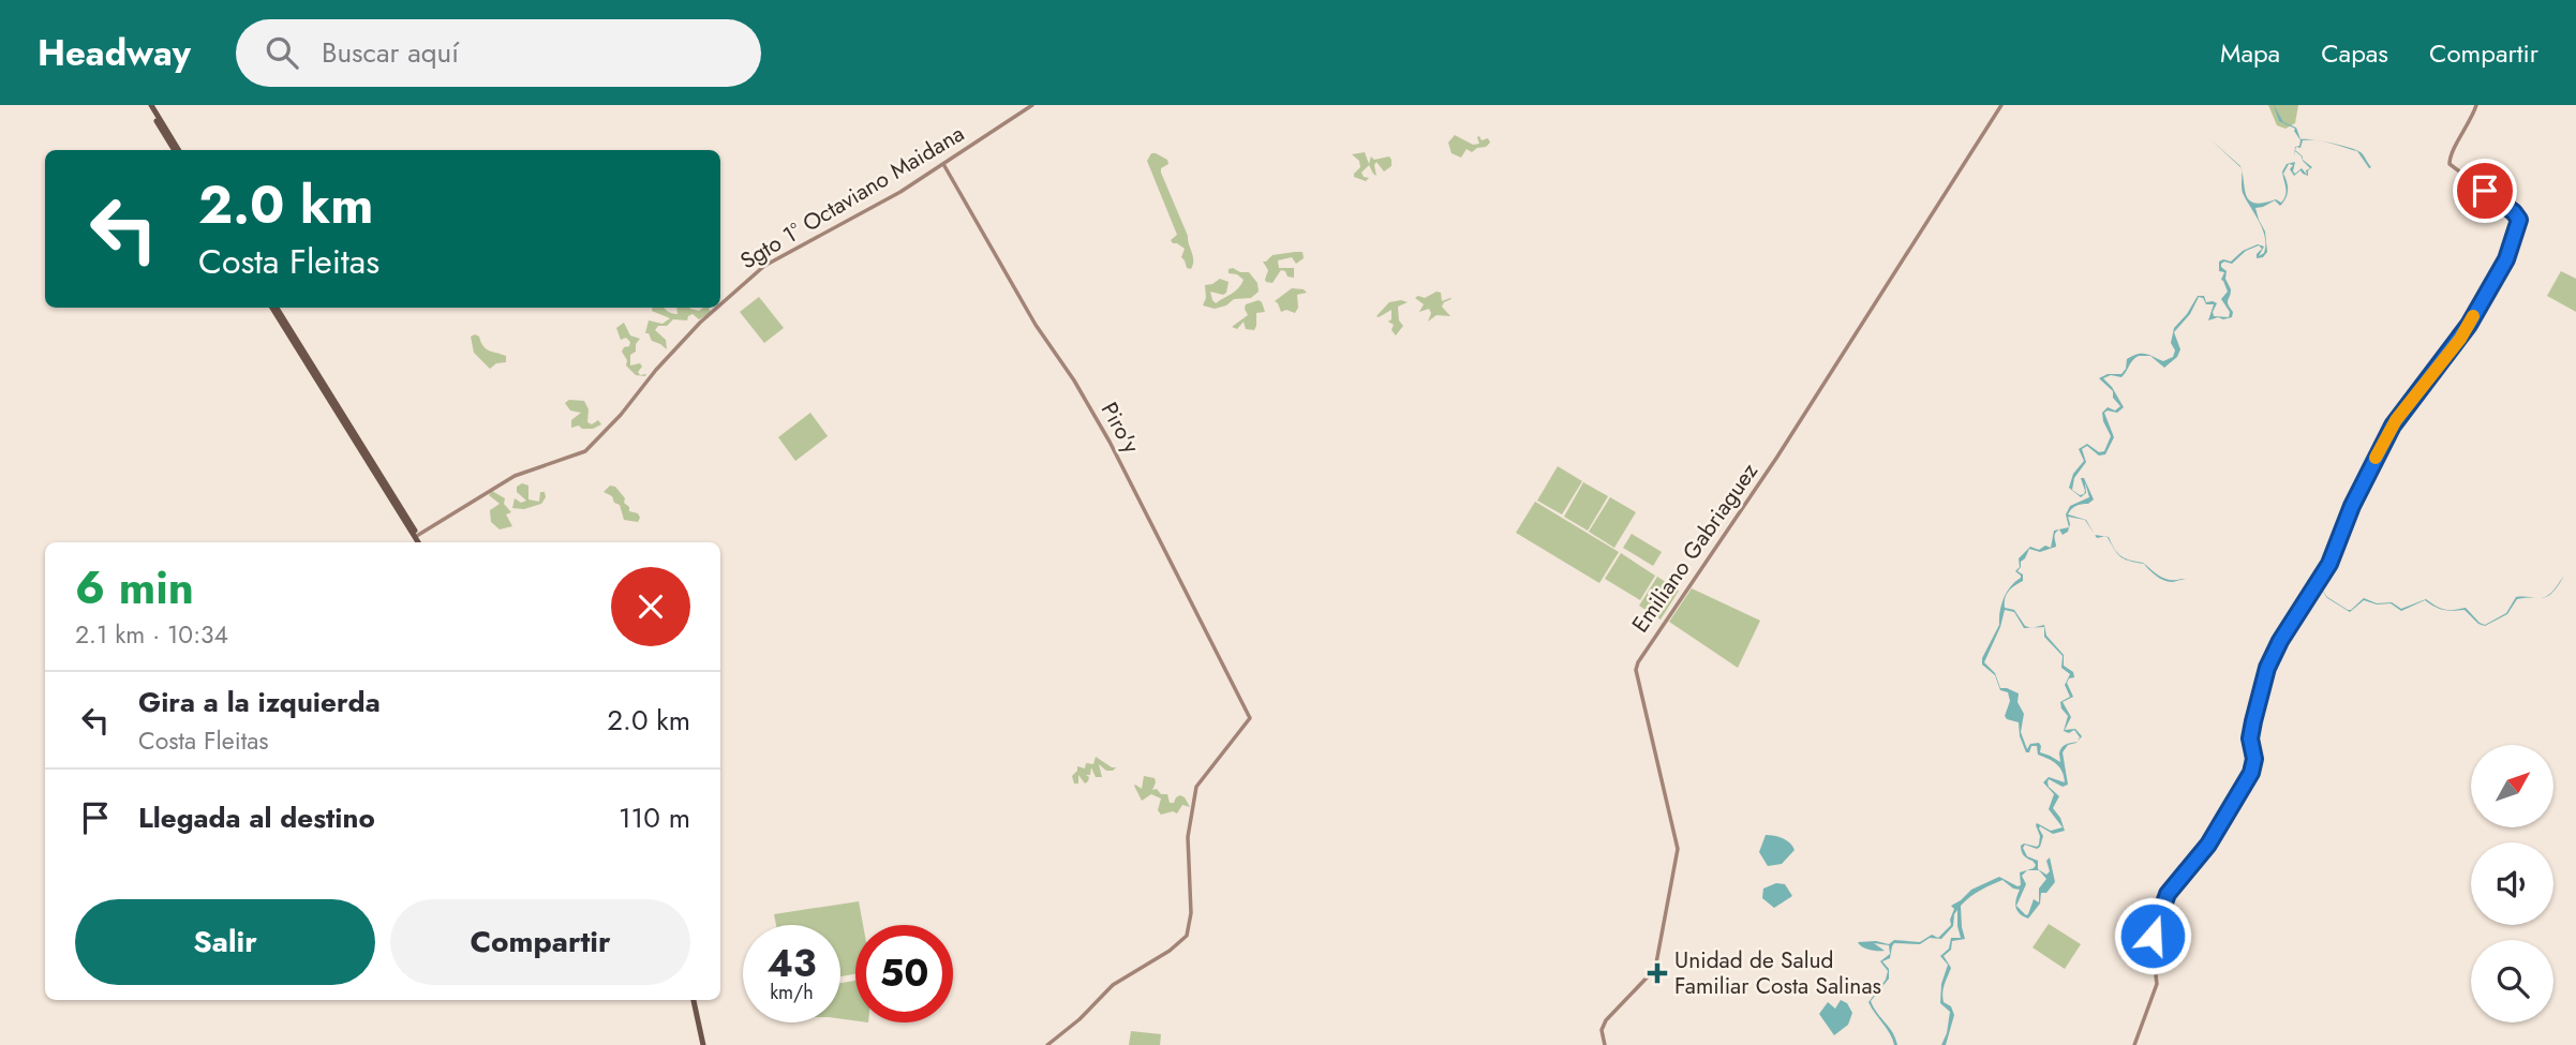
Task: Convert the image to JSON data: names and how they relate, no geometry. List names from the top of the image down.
{
  "streets": {
    "main road": ["Sgto 1° Octaviano Maidana", "Piro'y", "Emiliano Gabriaguez"]
  },
  "crossings": [
    ["Sgto 1° Octaviano Maidana", "Piro'y"]
  ],
  "places": {
    "health": ["Unidad de Salud Familiar Costa Salinas"]
  },
  "north": "top right",
  "page": {
    "header": "Headway",
    "search": "Buscar aquí",
    "nav": ["Mapa", "Capas", "Compartir"],
    "turn": ["2.0 km", "Costa Fleitas"],
    "heading": ["6 min", "2.1 km · 10:34"],
    "list": [
      {
        "name": "Gira a la izquierda",
        "note": "Costa Fleitas",
        "value": "2.0 km"
      },
      {
        "name": "Llegada al destino",
        "value": "110 m"
      }
    ],
    "buttons": ["Salir", "Compartir"],
    "speed": "43 km/h",
    "limit": "50"
  }
}
